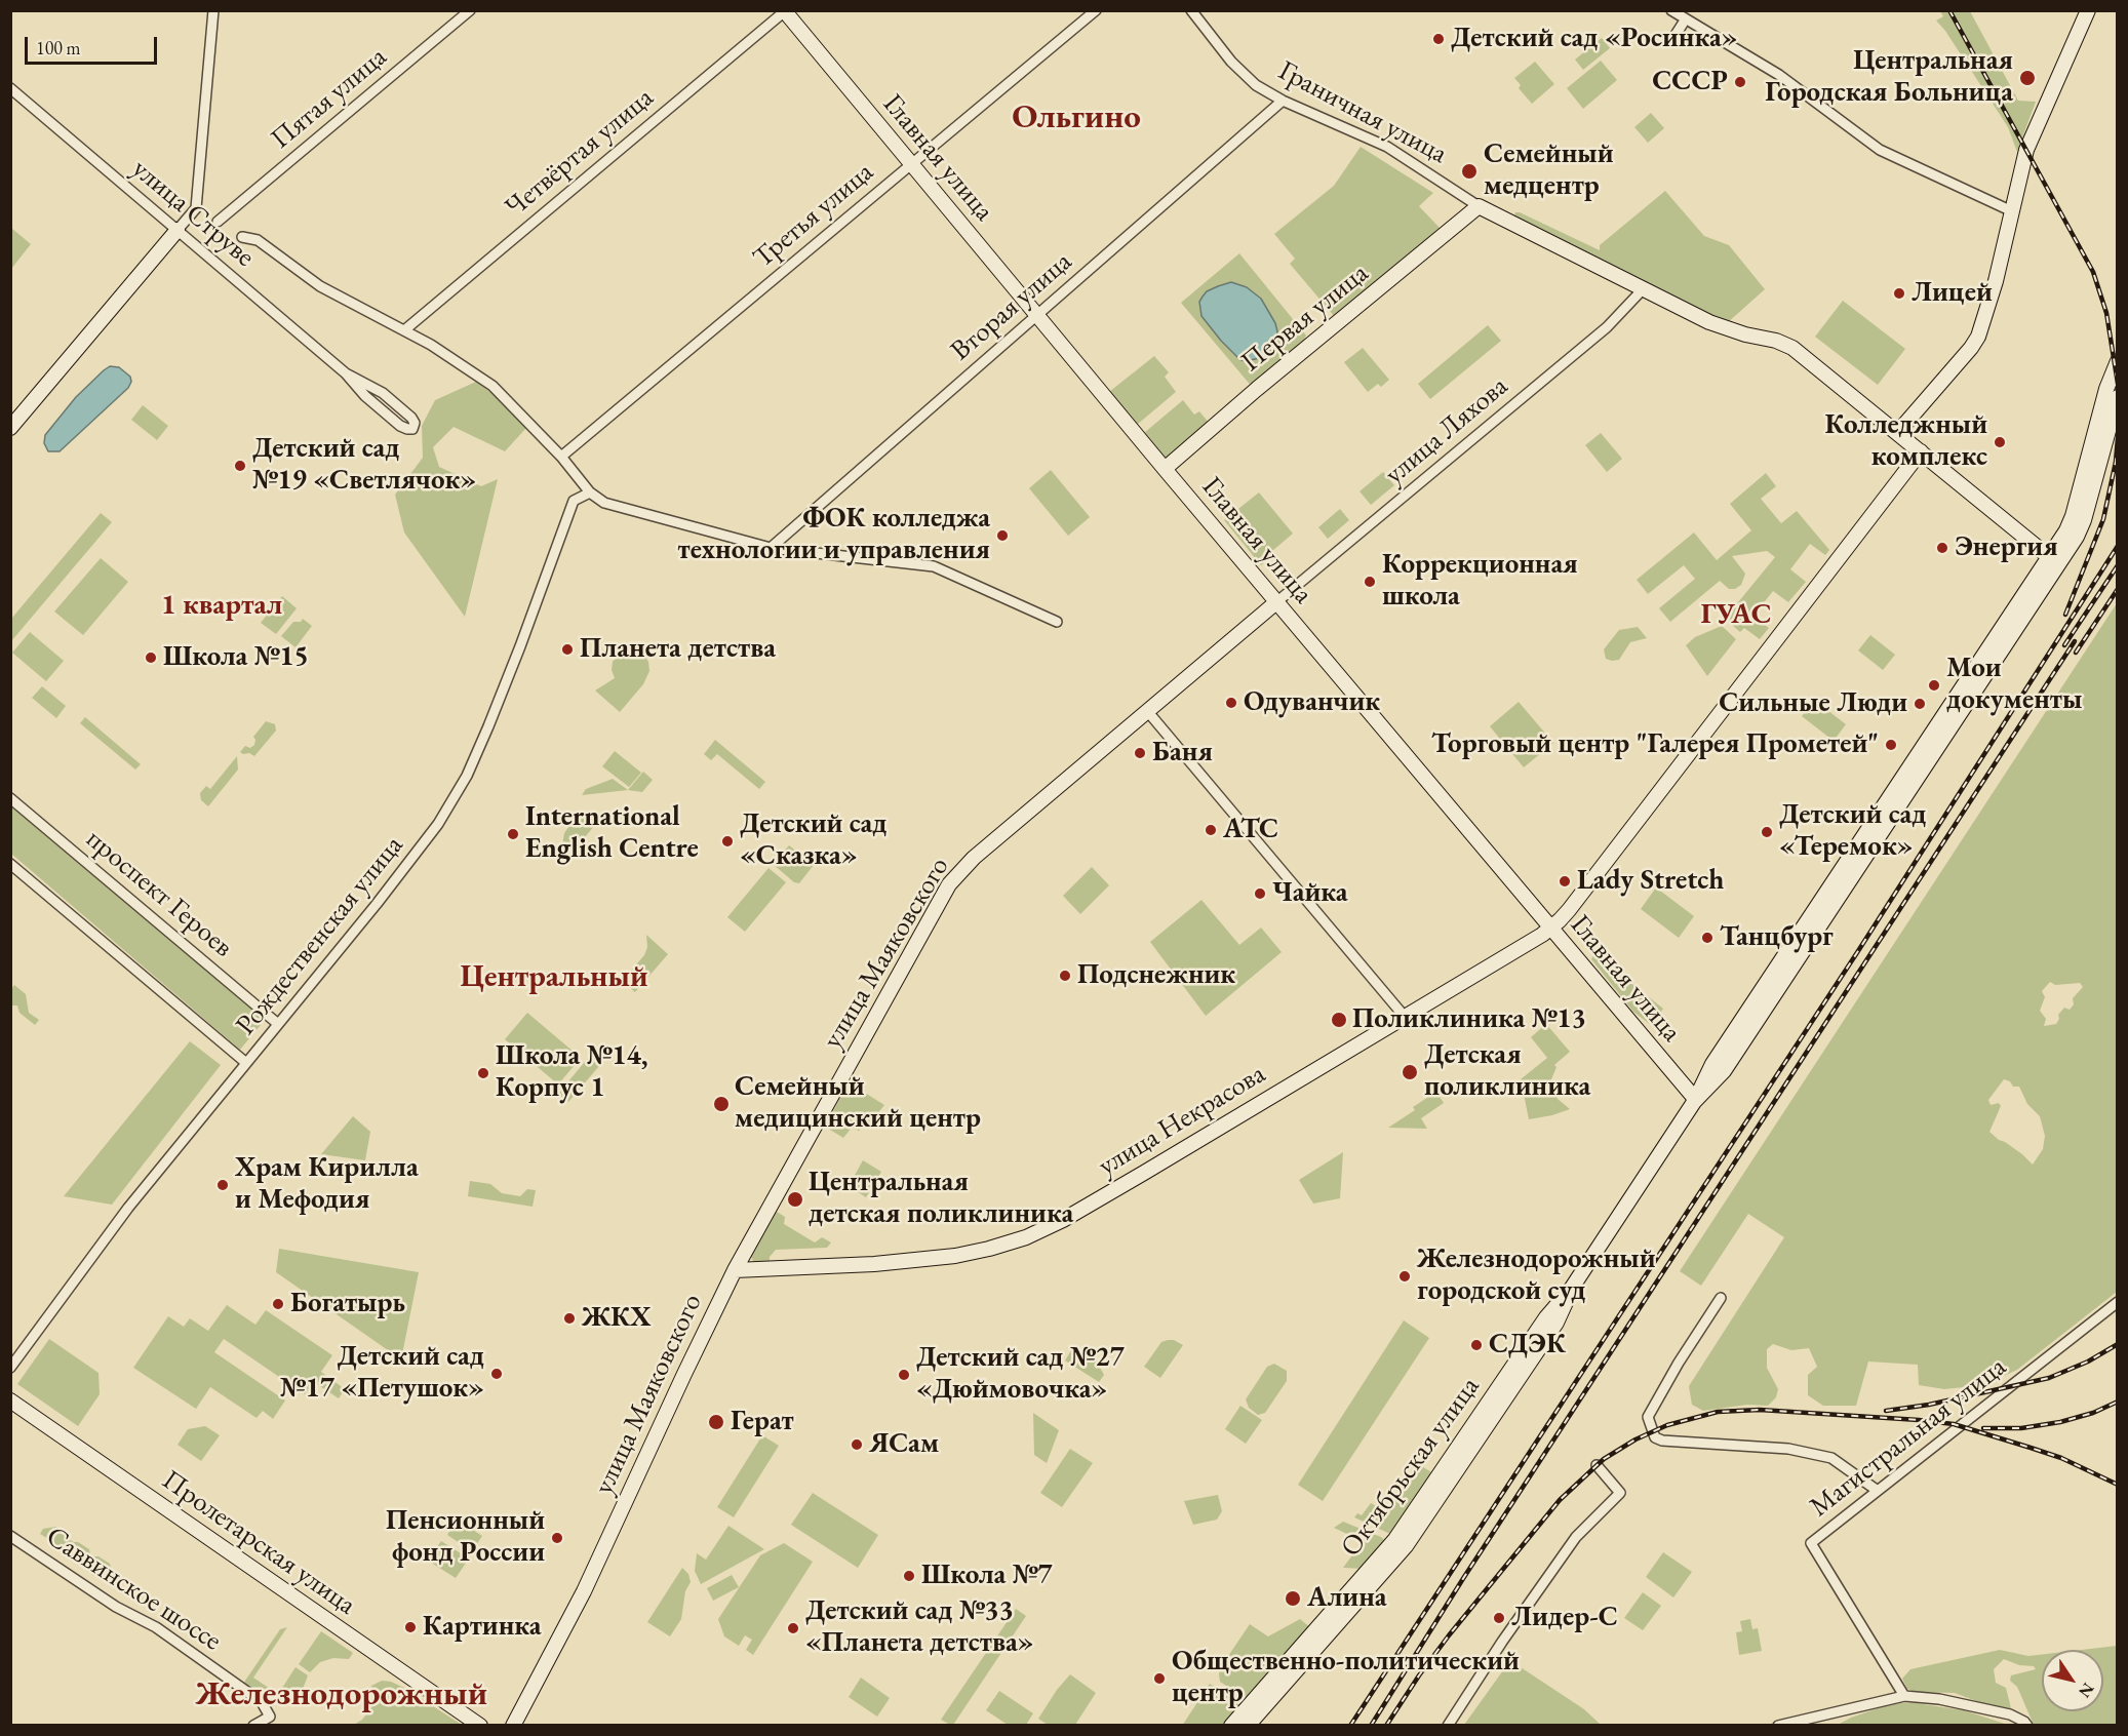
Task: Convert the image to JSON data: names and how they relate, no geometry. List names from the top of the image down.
{
  "streets": {
    "street": [
      "Пятая улица",
      "Граничная улица",
      "Четвёртая улица",
      "Главная улица",
      "улица Струве",
      "Третья улица",
      "Вторая улица",
      "Первая улица",
      "улица Ляхова",
      "проспект Героев",
      "Рождественская улица",
      "улица Маяковского",
      "улица Некрасова",
      "Магистральная улица",
      "Октябрьская улица",
      "Пролетарская улица",
      "Саввинское шоссе"
    ]
  },
  "crossings": [
    ["Граничная улица", "Вторая улица"],
    ["Граничная улица", "Первая улица"],
    ["Граничная улица", "улица Ляхова"],
    ["Граничная улица", "улица Некрасова"],
    ["Граничная улица", "Октябрьская улица"],
    ["Четвёртая улица", "Главная улица"],
    ["Главная улица", "Третья улица"],
    ["Главная улица", "Вторая улица"],
    ["Главная улица", "Первая улица"],
    ["Главная улица", "улица Ляхова"],
    ["Главная улица", "улица Маяковского"],
    ["Главная улица", "улица Некрасова"],
    ["Главная улица", "Октябрьская улица"],
    ["улица Ляхова", "улица Маяковского"],
    ["проспект Героев", "Рождественская улица"],
    ["улица Маяковского", "улица Некрасова"]
  ],
  "districts": [
    "Ольгино",
    "1 квартал",
    "ГУАС",
    "Центральный",
    "Железнодорожный"
  ],
  "places": [
    "Детский сад «Росинка»",
    "Центральная Городская Больница",
    "СССР",
    "Семейный медцентр",
    "Лицей",
    "Колледжный комплекс",
    "Детский сад №19 «Светлячок»",
    "ФОК колледжа технологии и управления",
    "Энергия",
    "Коррекционная школа",
    "Планета детства",
    "Школа №15",
    "Мои документы",
    "Одуванчик",
    "Сильные Люди",
    "Торговый центр \"Галерея Прометей\"",
    "Баня",
    "АТС",
    "Детский сад «Теремок»",
    "International English Centre",
    "Детский сад «Сказка»",
    "Lady Stretch",
    "Чайка",
    "Танцбург",
    "Подснежник",
    "Поликлиника №13",
    "Детская поликлиника",
    "Школа №14, Корпус 1",
    "Семейный медицинский центр",
    "Храм Кирилла и Мефодия",
    "Центральная детская поликлиника",
    "Железнодорожный городской суд",
    "Богатырь",
    "ЖКХ",
    "СДЭК",
    "Детский сад №17 «Петушок»",
    "Детский сад №27 «Дюймовочка»",
    "Герат",
    "ЯСам",
    "Пенсионный фонд России",
    "Школа №7",
    "Алина",
    "Лидер-С",
    "Картинка",
    "Детский сад №33 «Планета детства»",
    "Общественно-политический центр"
  ],
  "scale_bar": "100 m",
  "north": "bottom right"
}
